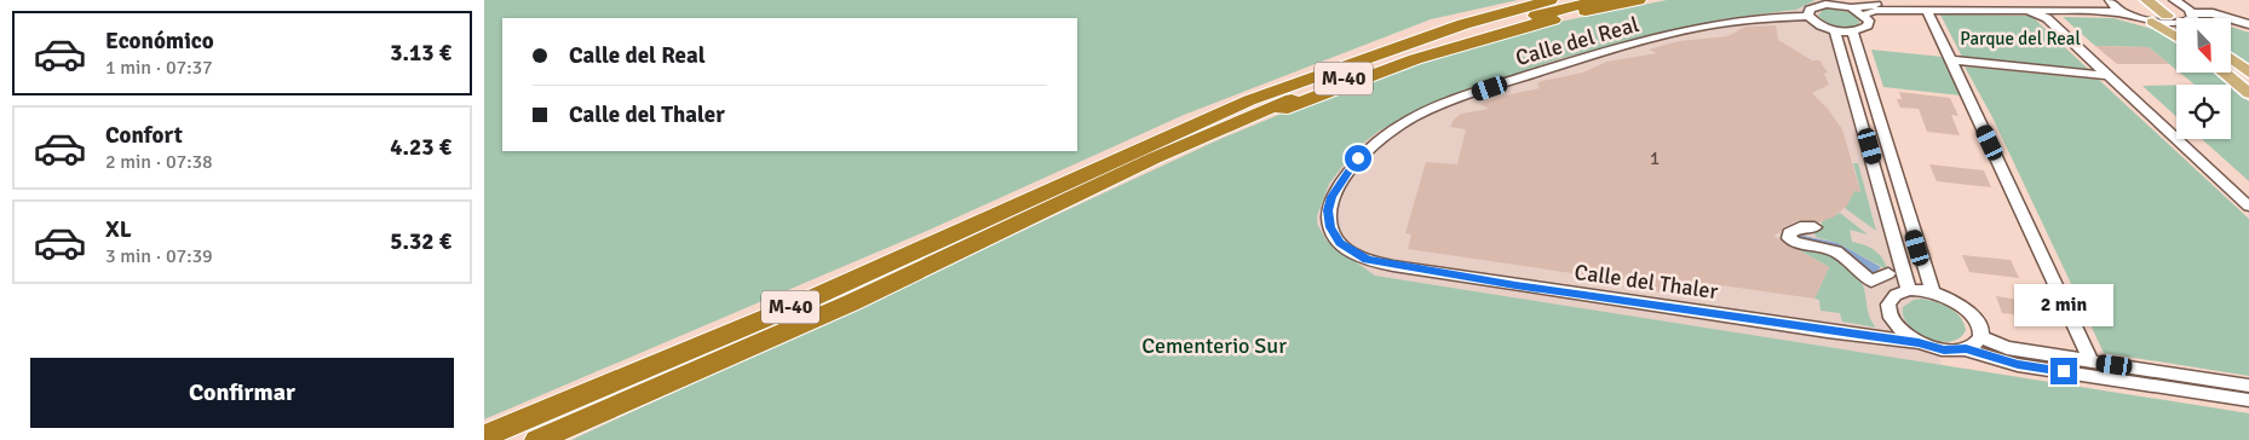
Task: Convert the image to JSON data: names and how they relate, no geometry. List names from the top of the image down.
{
  "streets": {
    "highway": ["M-40"],
    "street": ["Calle del Real", "Calle del Thaler"]
  },
  "crossings": [
    ["Calle del Real", "Calle del Thaler"]
  ],
  "parks": ["Parque del Real", "Cementerio Sur"],
  "house_numbers": ["1"],
  "north": "bottom right",
  "page": {
    "list": [
      {
        "name": "Económico",
        "note": "1 min · 07:37",
        "value": "3.13 €"
      },
      {
        "name": "Confort",
        "note": "2 min · 07:38",
        "value": "4.23 €"
      },
      {
        "name": "XL",
        "note": "3 min · 07:39",
        "value": "5.32 €"
      }
    ],
    "banner": ["Calle del Real", "Calle del Thaler"],
    "bubble": "2 min",
    "buttons": "Confirmar"
  }
}
